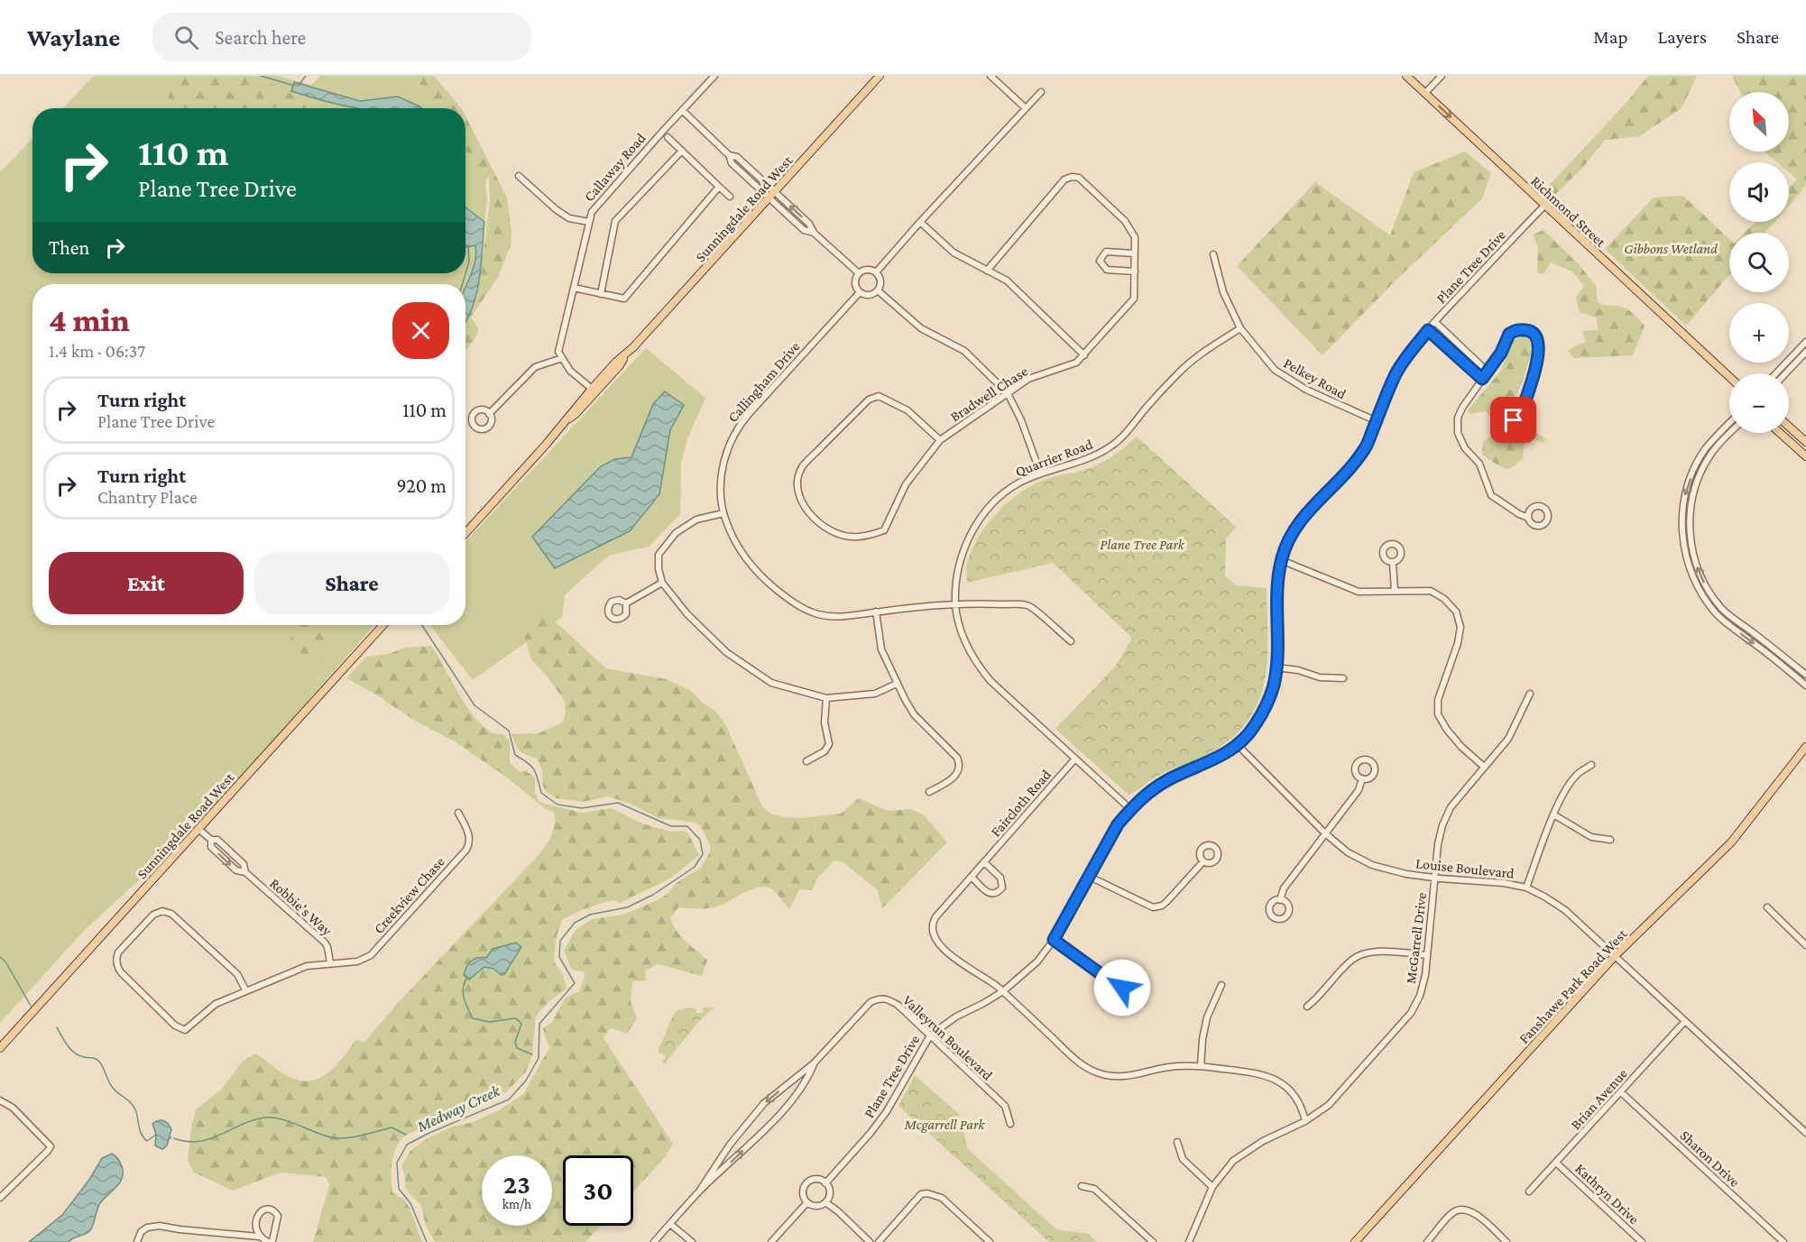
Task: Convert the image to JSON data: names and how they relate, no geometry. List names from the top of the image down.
{
  "streets": {
    "main road": ["Sunningdale Road West", "Richmond Street", "Fanshawe Park Road West"],
    "street": [
      "Callaway Road",
      "Plane Tree Drive",
      "Pelkey Road",
      "Callingham Drive",
      "Bradwell Chase",
      "Quarrier Road",
      "Faircloth Road",
      "Louise Boulevard",
      "Creekview Chase",
      "Robbie's Way",
      "McGarrell Drive",
      "Valleyrun Boulevard",
      "Brian Avenue",
      "Sharon Drive",
      "Kathryn Drive"
    ]
  },
  "crossings": [
    ["Sunningdale Road West", "Robbie's Way"],
    ["Richmond Street", "Plane Tree Drive"],
    ["Plane Tree Drive", "Pelkey Road"],
    ["Plane Tree Drive", "Quarrier Road"],
    ["Plane Tree Drive", "Faircloth Road"],
    ["Plane Tree Drive", "Louise Boulevard"],
    ["Plane Tree Drive", "Valleyrun Boulevard"],
    ["Pelkey Road", "Quarrier Road"],
    ["Callingham Drive", "Quarrier Road"],
    ["Quarrier Road", "Faircloth Road"],
    ["Louise Boulevard", "McGarrell Drive"],
    ["Louise Boulevard", "Fanshawe Park Road West"],
    ["Louise Boulevard", "Brian Avenue"],
    ["Creekview Chase", "Robbie's Way"],
    ["Brian Avenue", "Sharon Drive"],
    ["Brian Avenue", "Kathryn Drive"]
  ],
  "one_way": ["Richmond Street"],
  "water": ["Medway Creek"],
  "parks": ["Gibbons Wetland", "Plane Tree Park", "Mcgarrell Park"],
  "north": "top left",
  "page": {
    "header": "Waylane",
    "search": "Search here",
    "nav": ["Map", "Layers", "Share"],
    "map_buttons": ["+", "−"],
    "turn": ["110 m", "Plane Tree Drive"],
    "then": "Then",
    "heading": ["4 min", "1.4 km · 06:37"],
    "list": [
      {
        "name": "Turn right",
        "note": "Plane Tree Drive",
        "value": "110 m"
      },
      {
        "name": "Turn right",
        "note": "Chantry Place",
        "value": "920 m"
      }
    ],
    "buttons": ["Exit", "Share"],
    "speed": "23 km/h",
    "limit": "30"
  }
}
